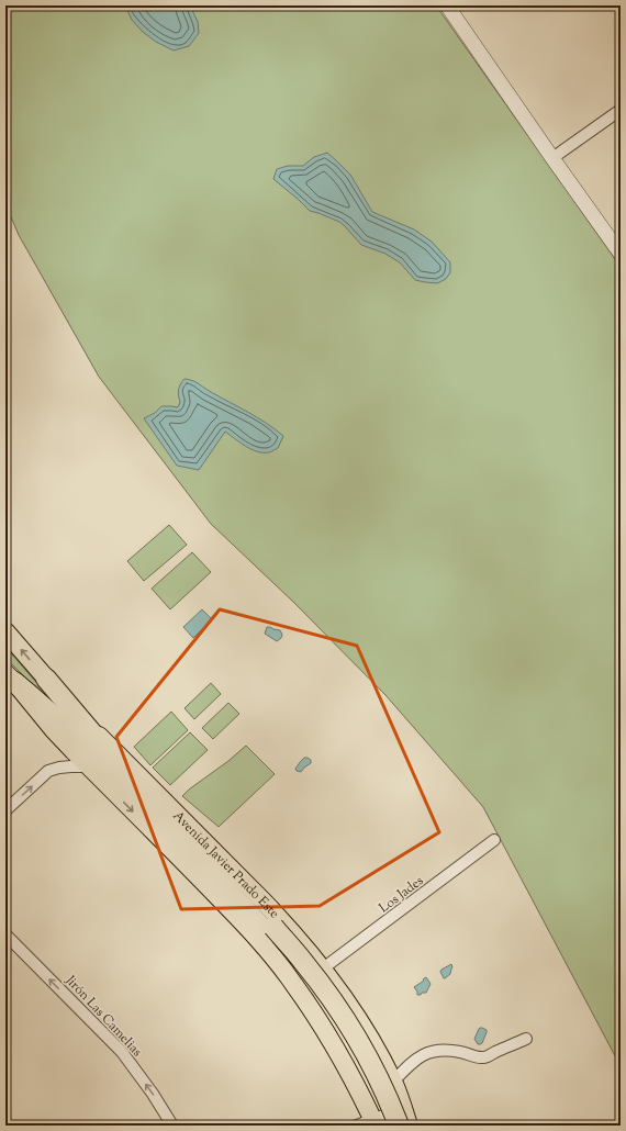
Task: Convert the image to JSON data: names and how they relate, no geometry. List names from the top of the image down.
{
  "streets": {
    "main road": ["Avenida Javier Prado Este"],
    "street": ["Los Jades", "Jirón Las Camelias"]
  },
  "crossings": [
    ["Avenida Javier Prado Este", "Los Jades"]
  ],
  "one_way": ["Jirón Las Camelias"]
}
